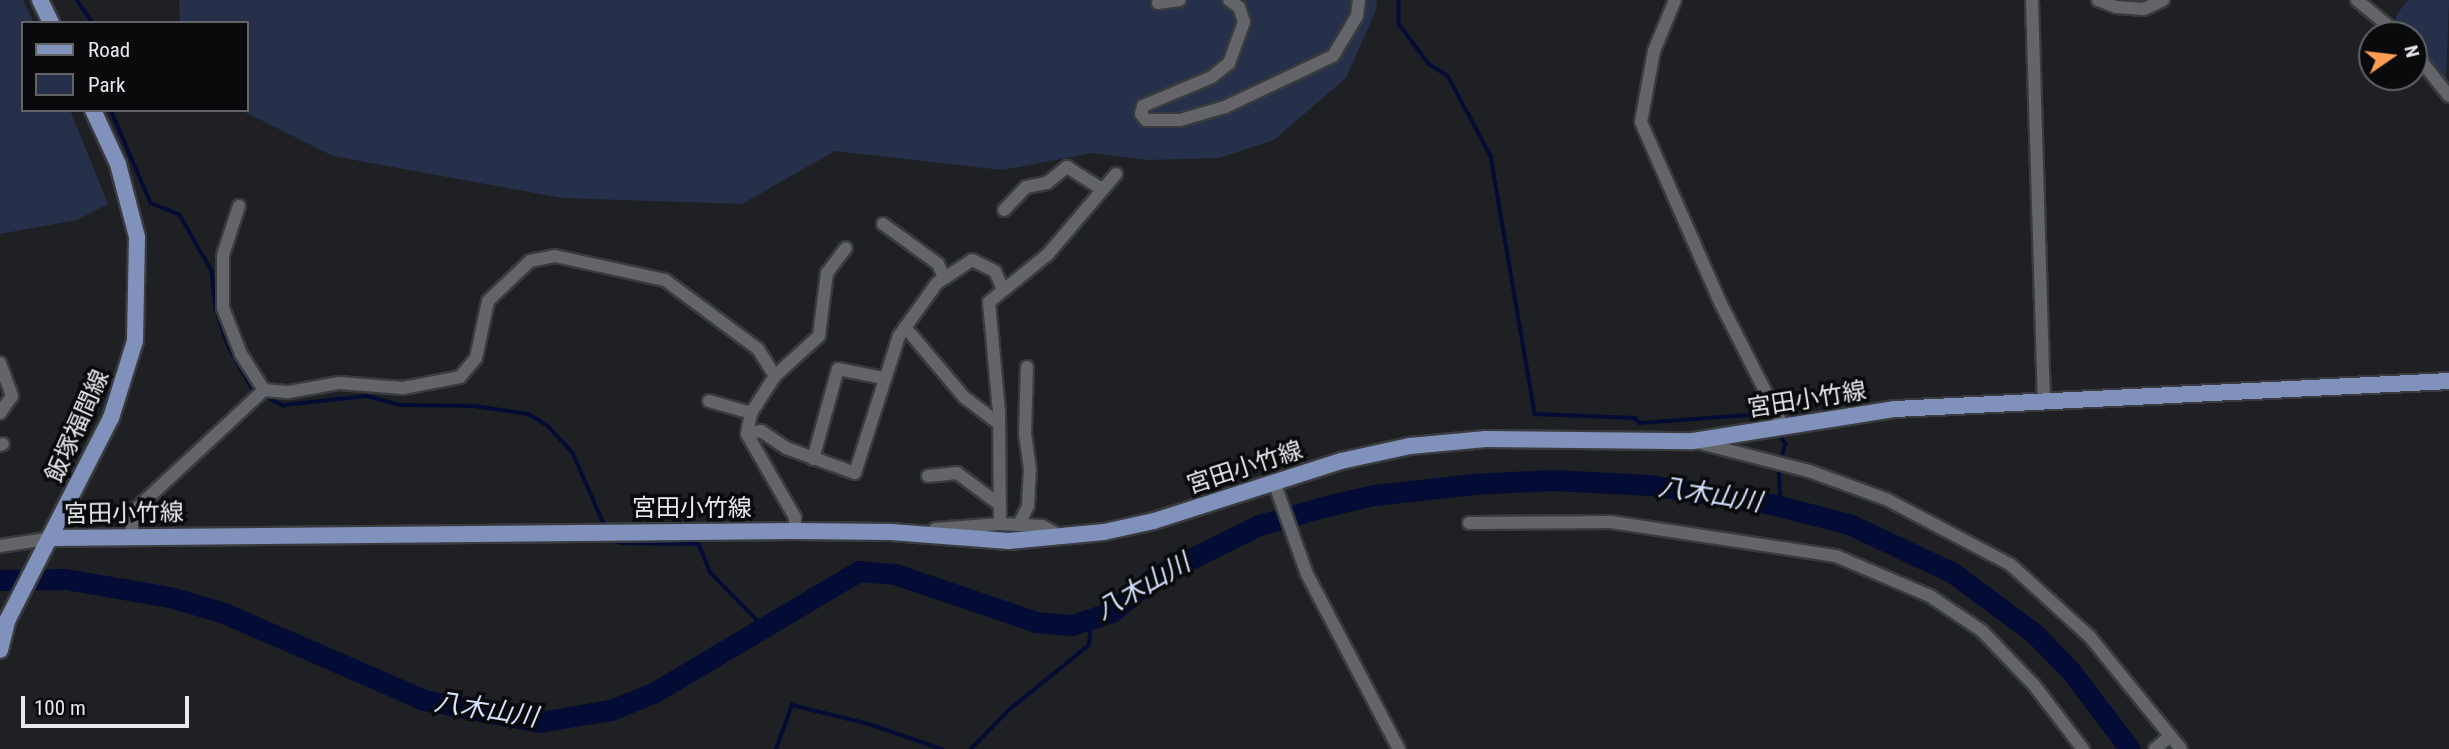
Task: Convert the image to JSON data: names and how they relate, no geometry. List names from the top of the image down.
{
  "streets": {
    "main road": ["宮田小竹線", "飯塚福間線"]
  },
  "crossings": [
    ["宮田小竹線", "飯塚福間線"]
  ],
  "water": ["八木山川"],
  "legend": ["Road", "Park"],
  "scale_bar": "100 m",
  "north": "right"
}
